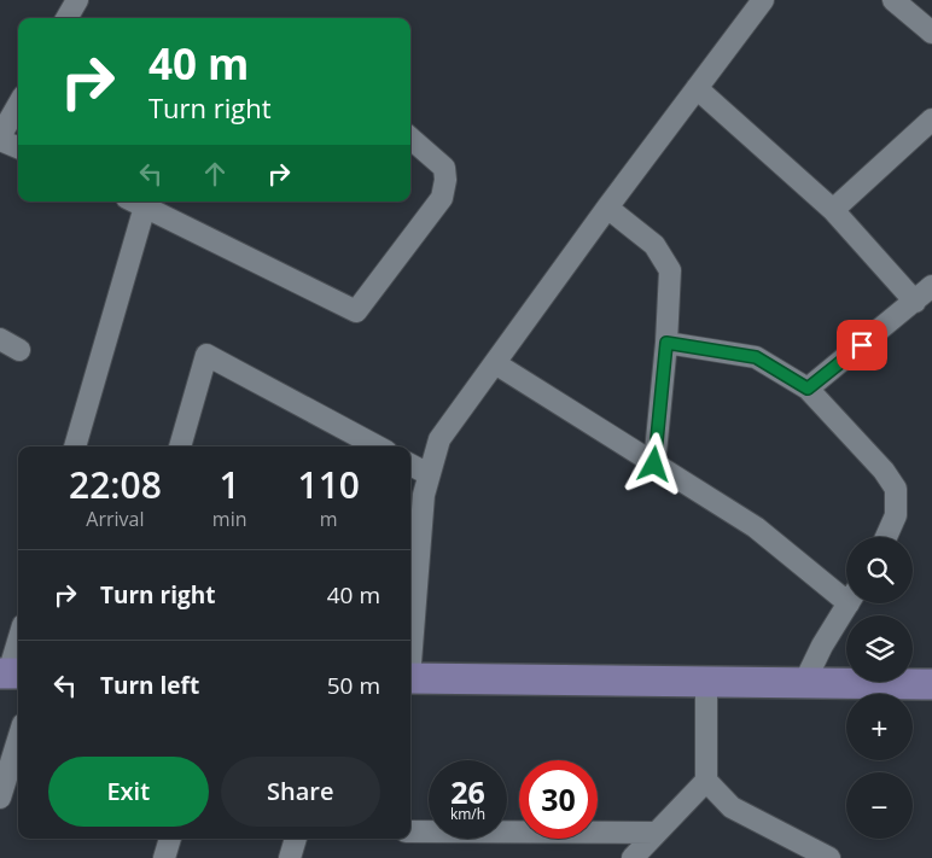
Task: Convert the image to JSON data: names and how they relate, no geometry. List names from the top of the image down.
{
  "page": {
    "turn": ["40 m", "Turn right"],
    "eta": [
      "22:08",
      "Arrival",
      "1",
      "min",
      "110",
      "m"
    ],
    "map_buttons": ["+", "−"],
    "list": [
      {
        "name": "Turn right",
        "value": "40 m"
      },
      {
        "name": "Turn left",
        "value": "50 m"
      }
    ],
    "buttons": ["Exit", "Share"],
    "speed": "26 km/h",
    "limit": "30"
  }
}
